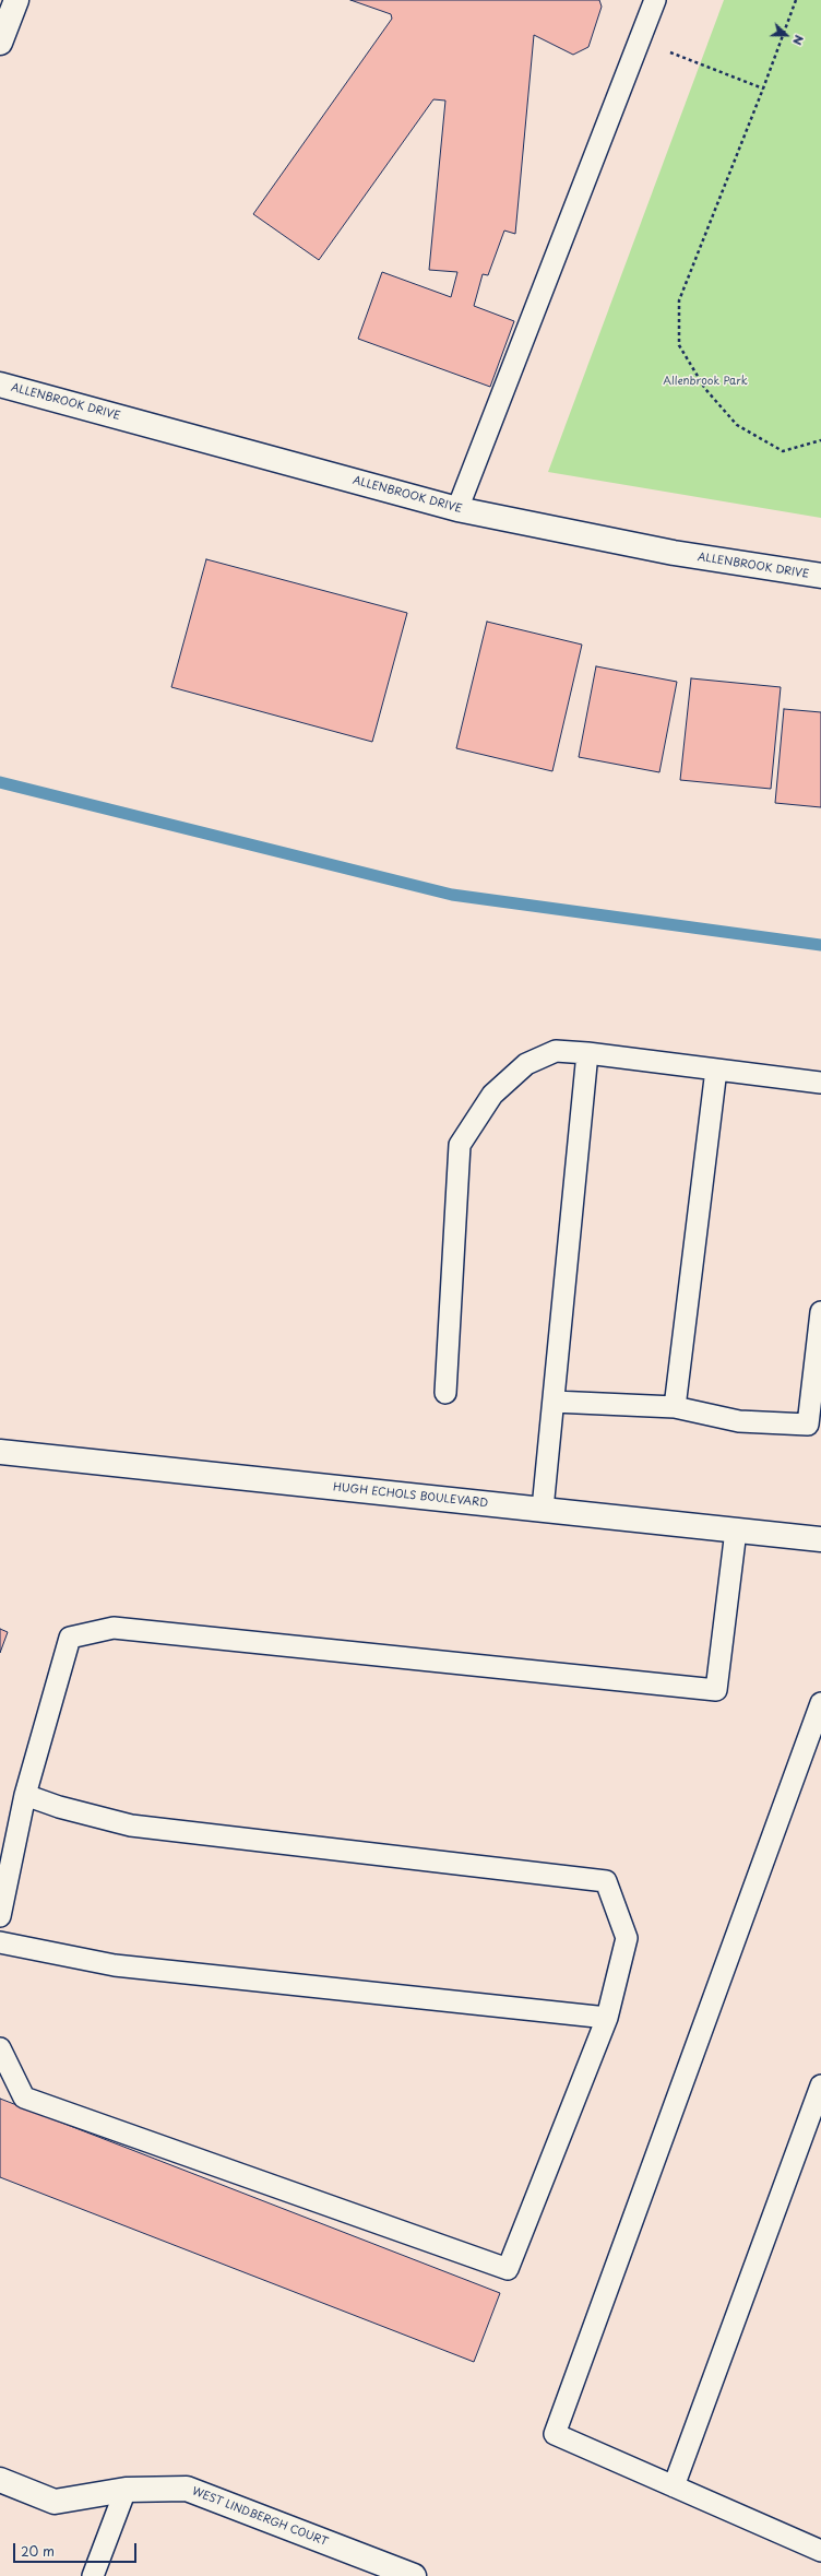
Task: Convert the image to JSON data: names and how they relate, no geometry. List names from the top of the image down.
{
  "streets": {
    "street": ["ALLENBROOK DRIVE", "HUGH ECHOLS BOULEVARD", "WEST LINDBERGH COURT"]
  },
  "parks": ["Allenbrook Park"],
  "scale_bar": "20 m",
  "north": "right"
}
